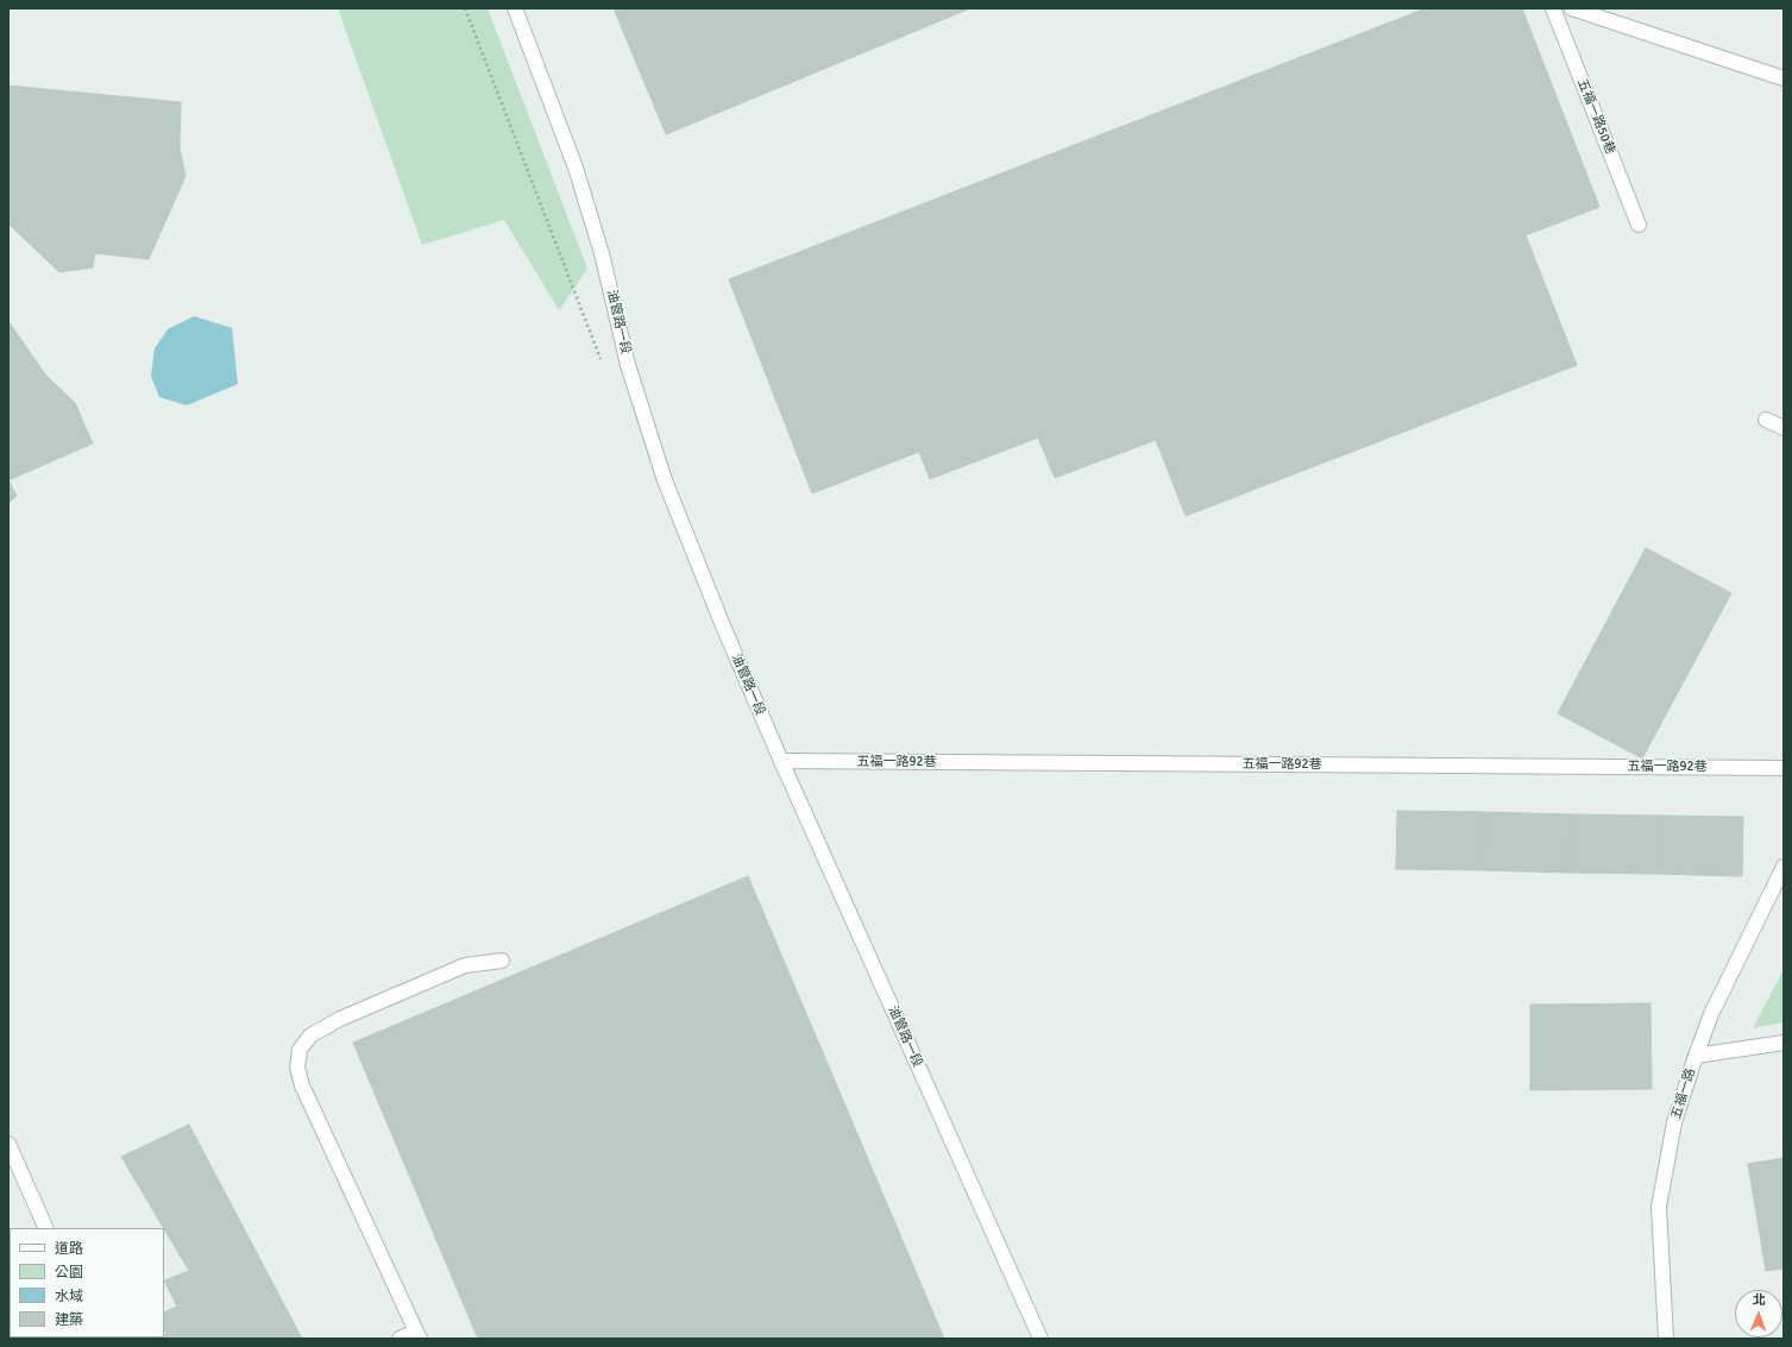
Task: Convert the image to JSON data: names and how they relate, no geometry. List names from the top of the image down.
{
  "streets": {
    "street": [
      "五福一路50巷",
      "油管路一段",
      "五福一路92巷",
      "五福一路"
    ]
  },
  "crossings": [
    ["油管路一段", "五福一路92巷"]
  ],
  "legend": [
    "道路",
    "公園",
    "水域",
    "建築"
  ],
  "north": "top"
}
